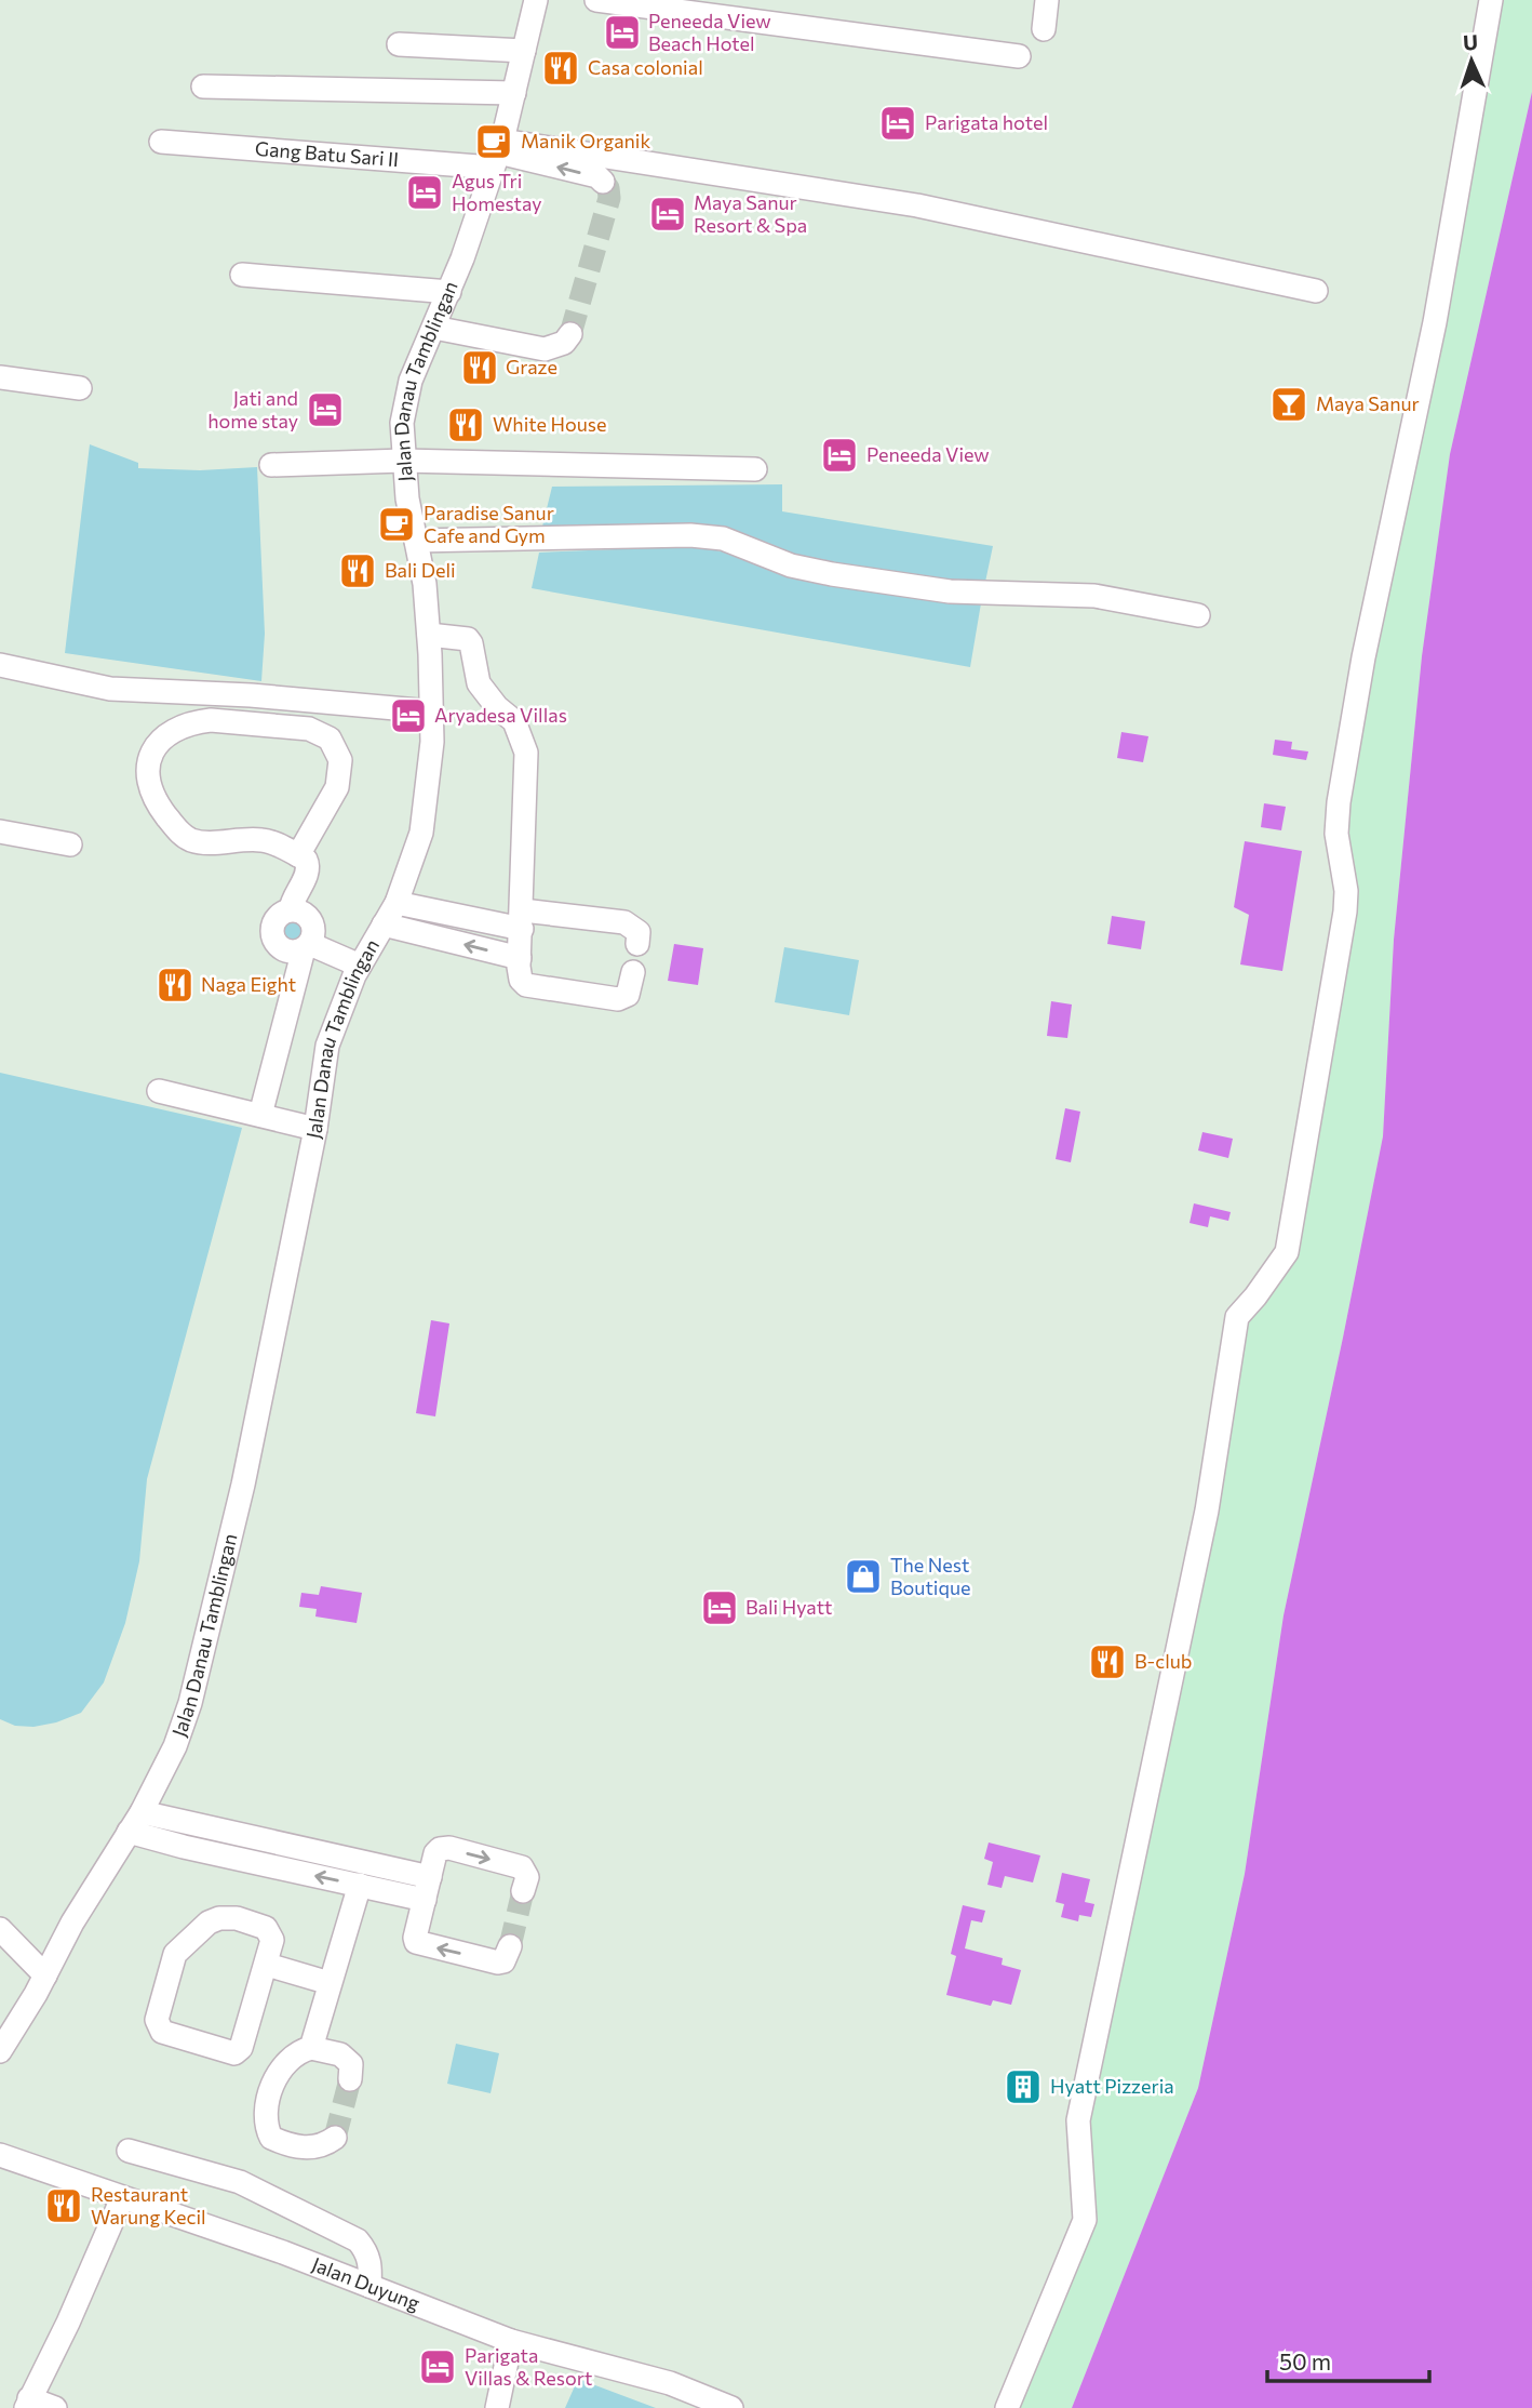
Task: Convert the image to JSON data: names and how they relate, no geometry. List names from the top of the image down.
{
  "streets": {
    "street": ["Gang Batu Sari II", "Jalan Danau Tamblingan", "Jalan Duyung"]
  },
  "crossings": [
    ["Gang Batu Sari II", "Jalan Danau Tamblingan"]
  ],
  "places": {
    "hotel": [
      "Peneeda View Beach Hotel",
      "Parigata hotel",
      "Agus Tri Homestay",
      "Maya Sanur Resort & Spa",
      "Jati and home stay",
      "Peneeda View",
      "Aryadesa Villas",
      "Bali Hyatt",
      "Parigata Villas & Resort"
    ],
    "restaurant": [
      "Casa colonial",
      "Graze",
      "White House",
      "Bali Deli",
      "Naga Eight",
      "B-club",
      "Restaurant Warung Kecil"
    ],
    "cafe": ["Manik Organik", "Paradise Sanur Cafe and Gym"],
    "bar": ["Maya Sanur"],
    "shop": ["The Nest Boutique"],
    "building": ["Hyatt Pizzeria"]
  },
  "scale_bar": "50 m",
  "north": "top"
}
